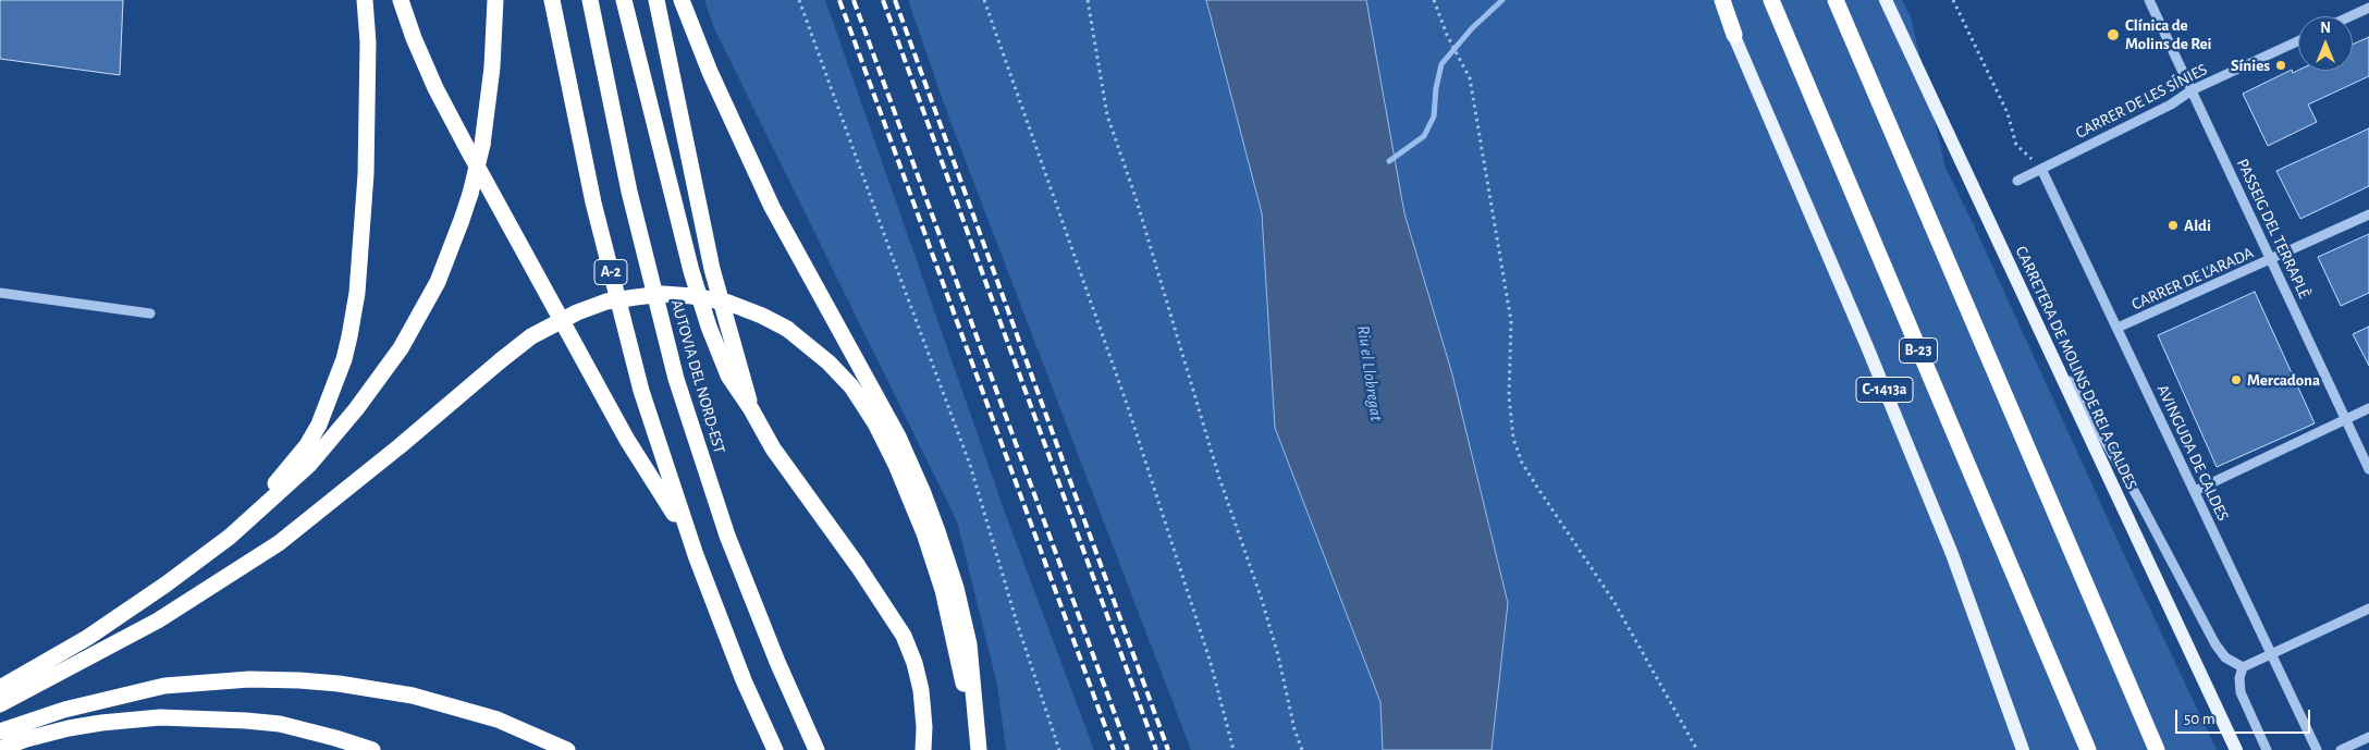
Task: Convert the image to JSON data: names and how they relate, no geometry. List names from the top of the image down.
{
  "streets": {
    "highway": ["A-2", "B-23", "AUTOVIA DEL NORD-EST"],
    "main road": ["CARRETERA DE MOLINS DE REI A CALDES", "C-1413a"],
    "street": [
      "CARRER DE LES SÍNIES",
      "PASSEIG DEL TERRAPLÈ",
      "CARRER DE L'ARADA",
      "AVINGUDA DE CALDES"
    ]
  },
  "crossings": [
    ["CARRER DE LES SÍNIES", "PASSEIG DEL TERRAPLÈ"],
    ["CARRER DE LES SÍNIES", "AVINGUDA DE CALDES"],
    ["PASSEIG DEL TERRAPLÈ", "CARRER DE L'ARADA"],
    ["CARRER DE L'ARADA", "AVINGUDA DE CALDES"]
  ],
  "water": ["Riu el Llobregat"],
  "places": [
    "Clínica de Molins de Rei",
    "Sínies",
    "Aldi",
    "Mercadona"
  ],
  "scale_bar": "50 m",
  "north": "top"
}
